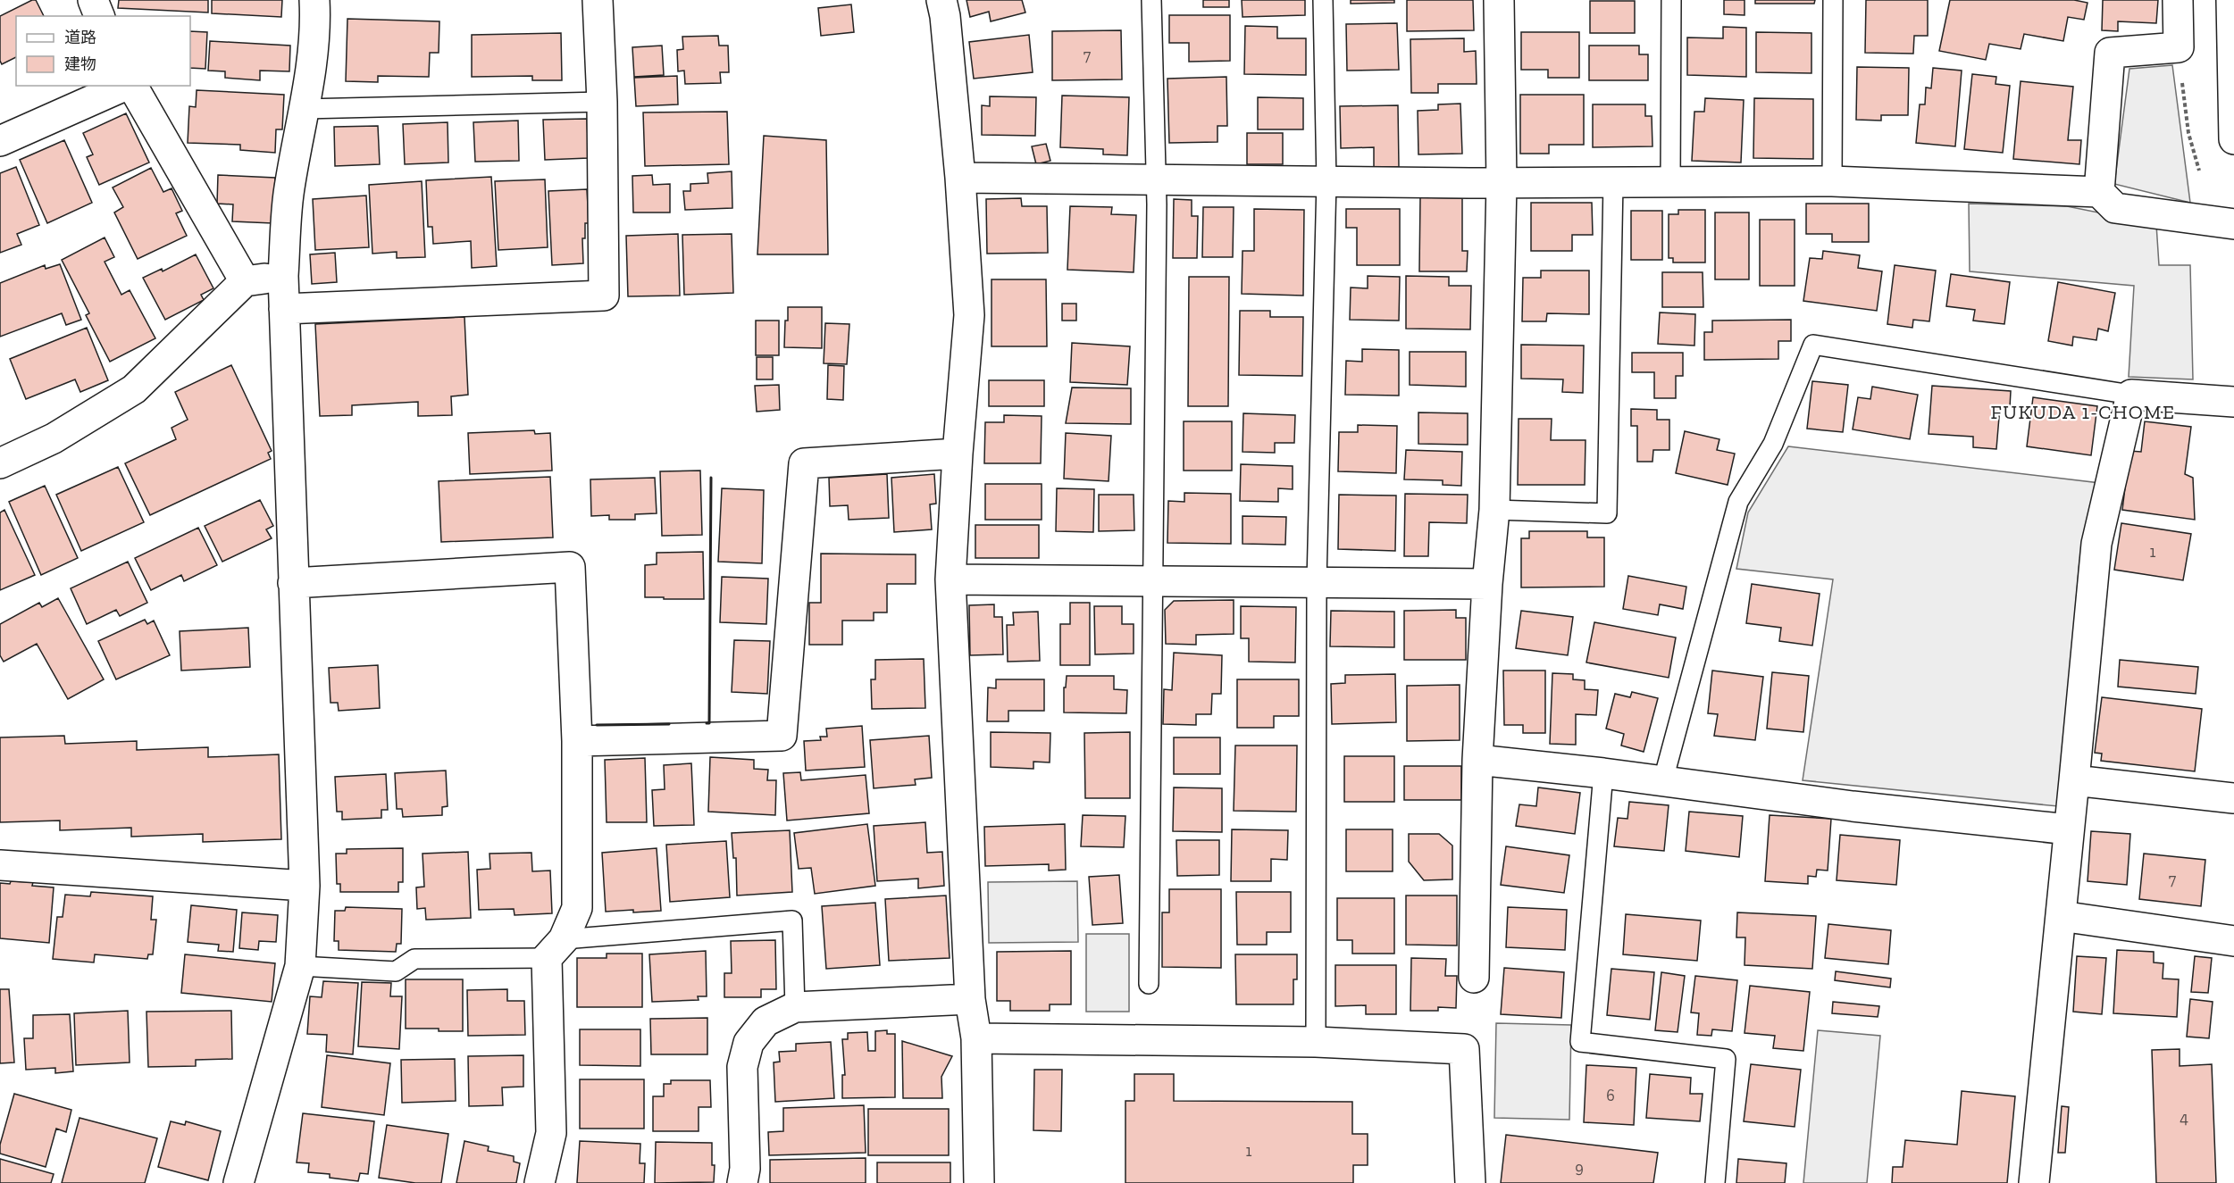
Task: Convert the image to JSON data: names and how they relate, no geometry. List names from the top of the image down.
{
  "districts": ["FUKUDA 1-CHOME"],
  "house_numbers": [
    "7",
    "1",
    "7",
    "6",
    "4",
    "1",
    "9"
  ],
  "legend": ["道路", "建物"]
}
